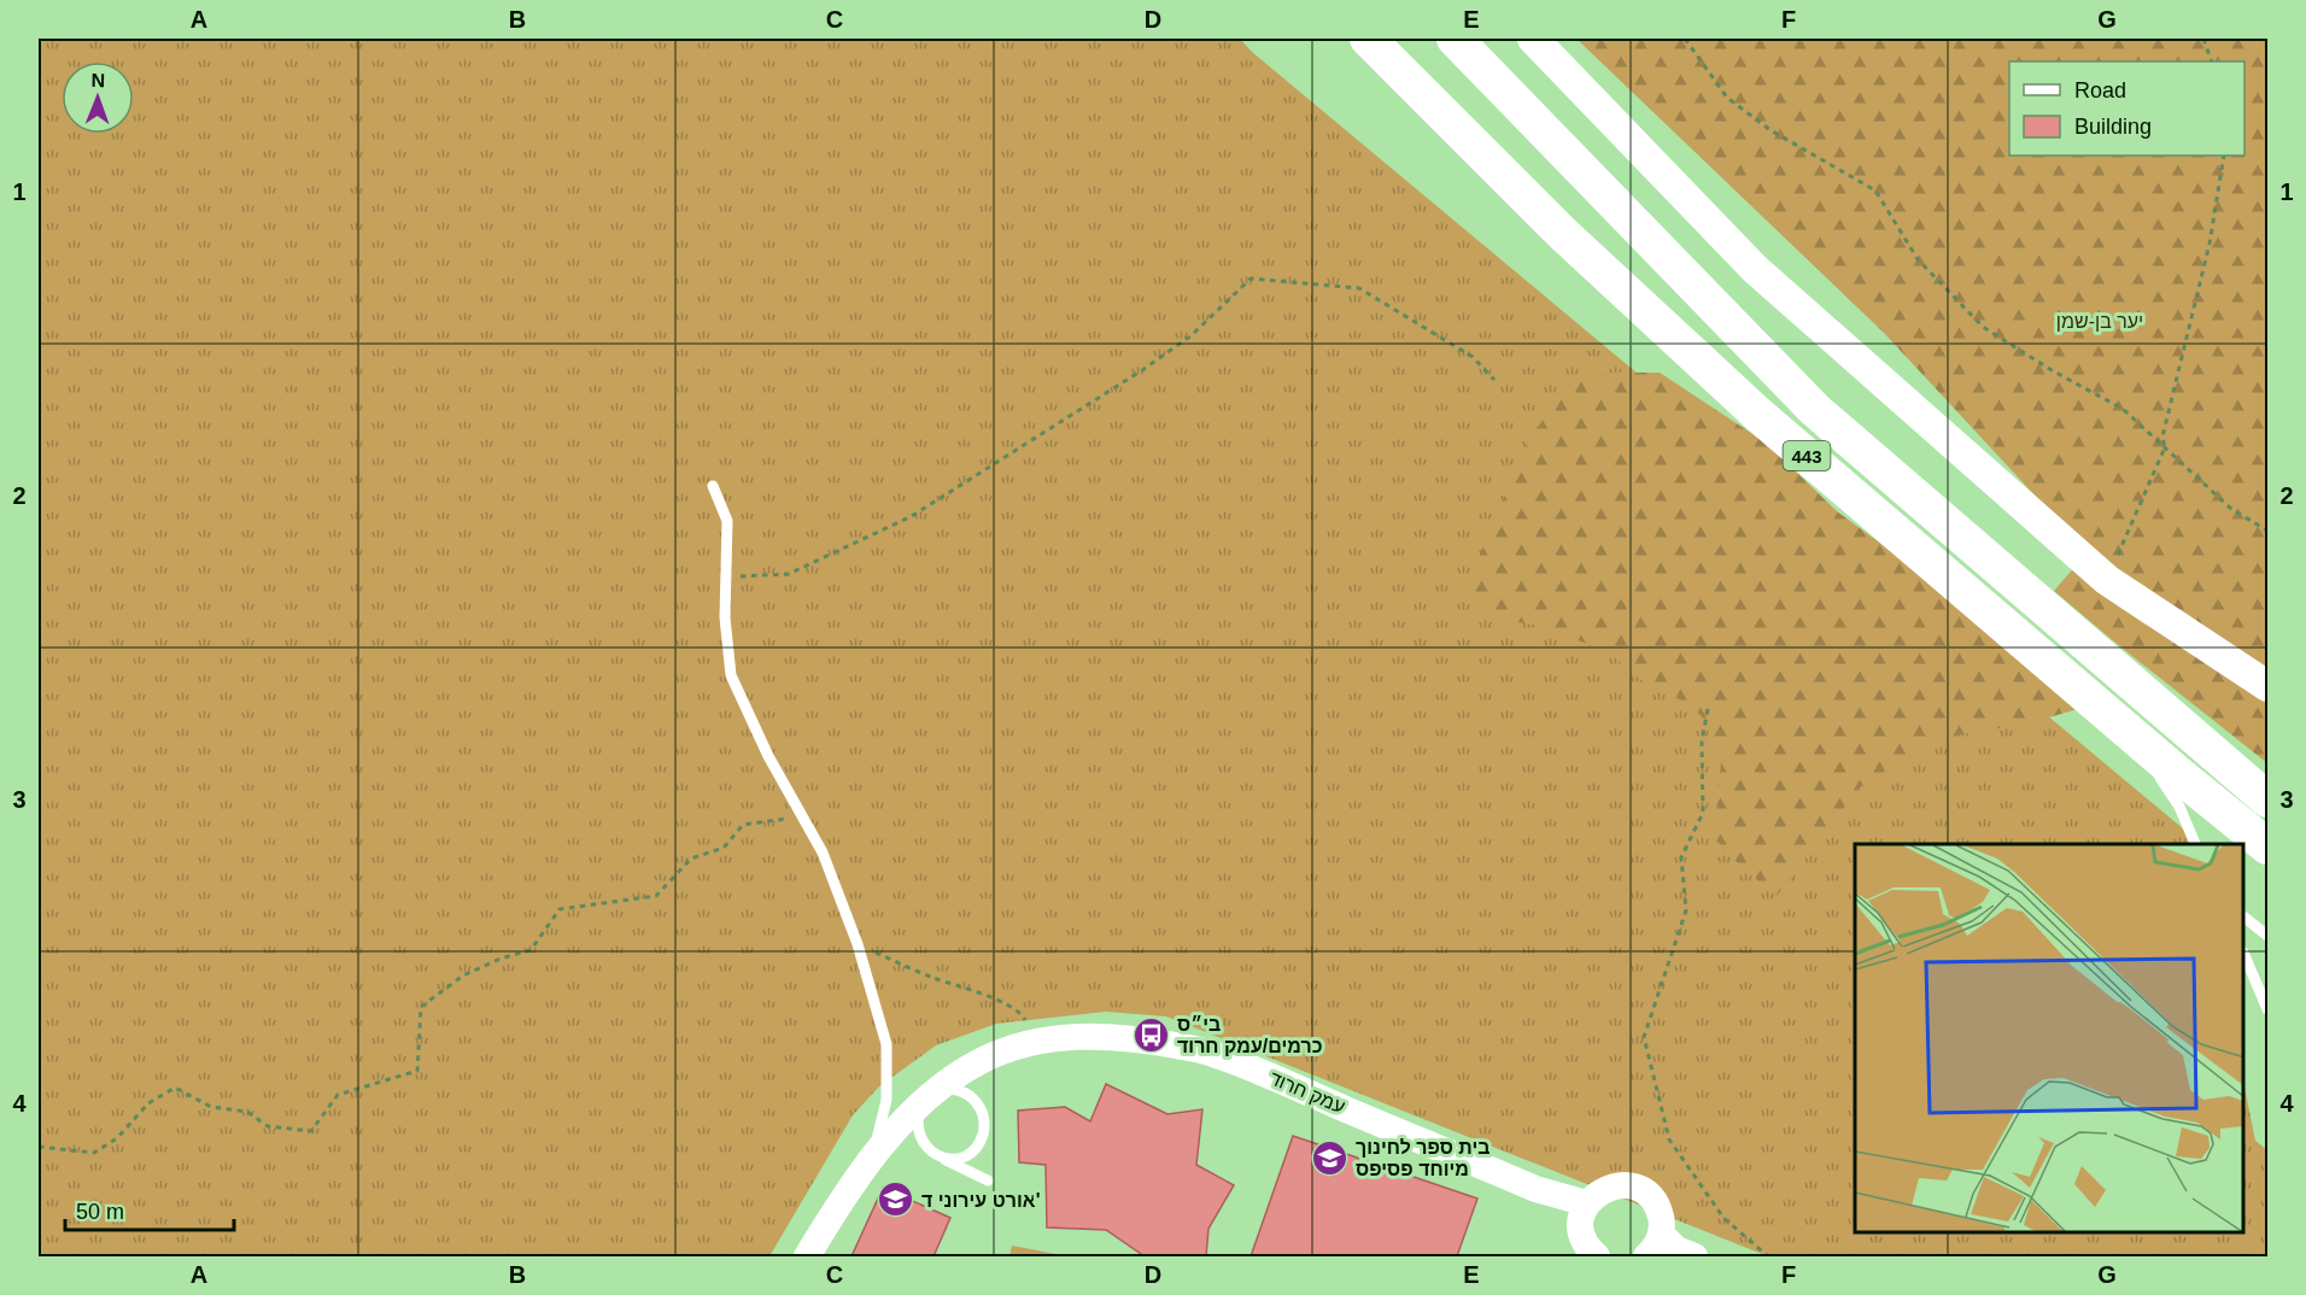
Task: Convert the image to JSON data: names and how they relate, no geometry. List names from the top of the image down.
{
  "streets": {
    "highway": ["443"],
    "street": ["עמק חרוד"]
  },
  "parks": ["יער בן-שמן"],
  "places": {
    "bus stop": ["בי״ס כרמים/עמק חרוד"],
    "school or university": ["בית ספר לחינוך מיוחד פסיפס", "אורט עירוני ד'"]
  },
  "legend": ["Road", "Building"],
  "scale_bar": "50 m",
  "north": "top",
  "grid": {
    "columns": [
      "A",
      "B",
      "C",
      "D",
      "E",
      "F",
      "G"
    ],
    "rows": [
      "1",
      "2",
      "3",
      "4"
    ]
  }
}
